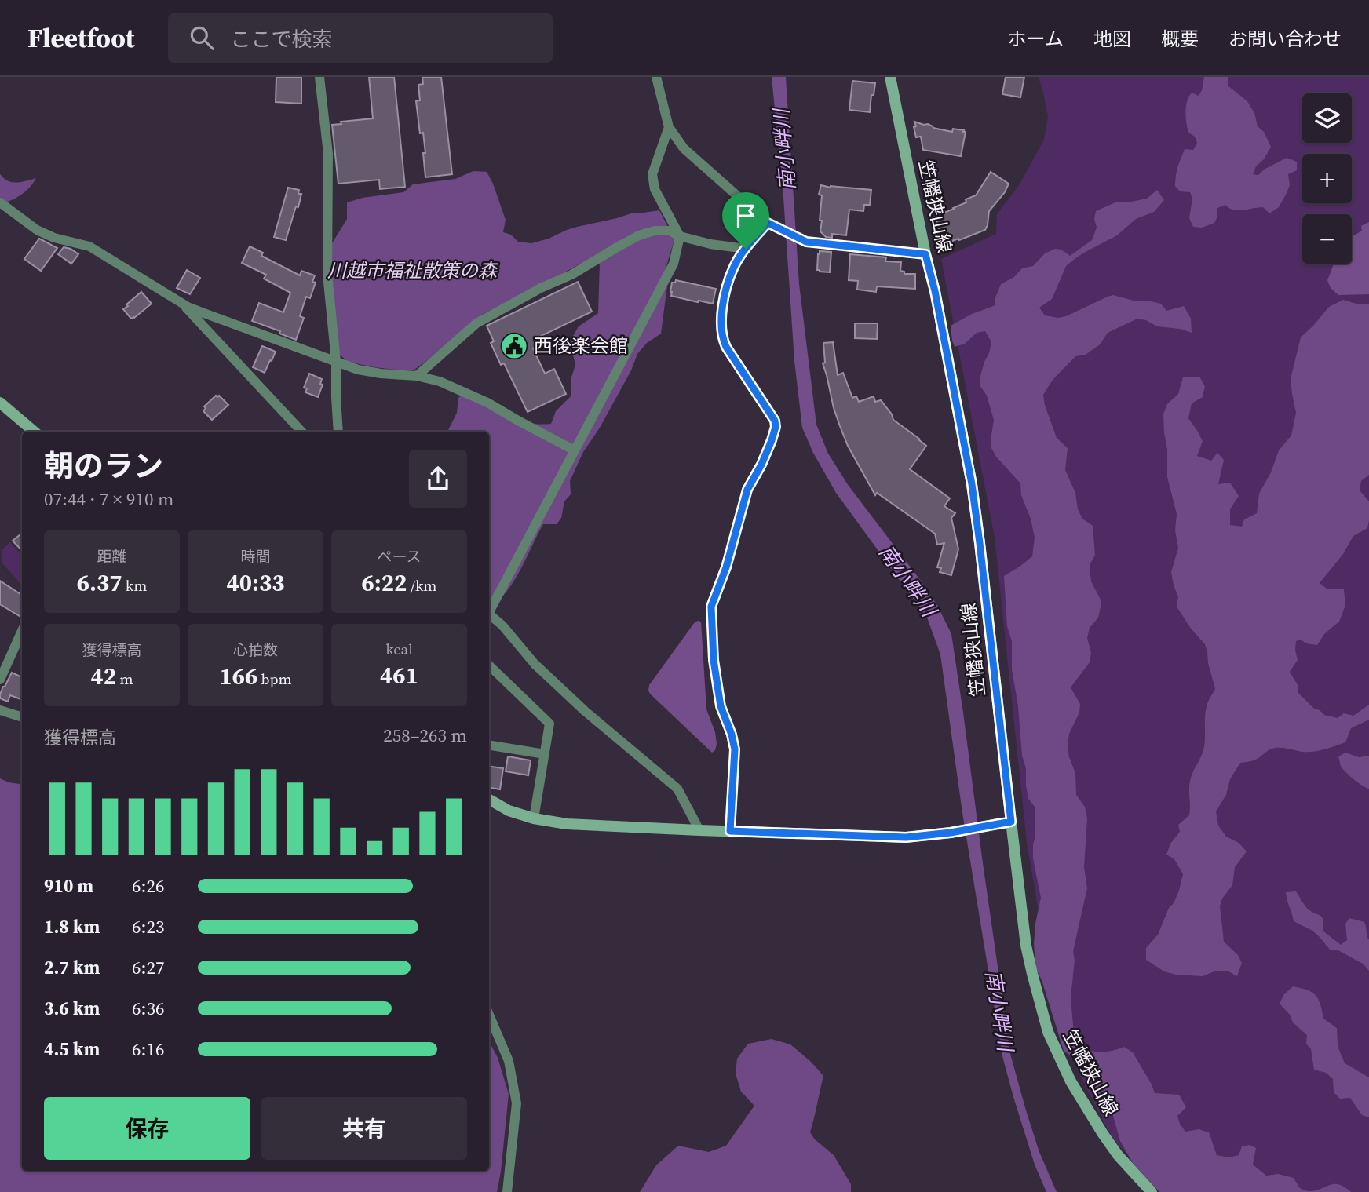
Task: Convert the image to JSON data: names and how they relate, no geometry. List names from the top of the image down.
{
  "streets": {
    "main road": ["笠幡狭山線"]
  },
  "water": ["南小畔川"],
  "parks": ["川越市福祉散策の森"],
  "places": {
    "public building": ["西後楽会館"]
  },
  "page": {
    "header": "Fleetfoot",
    "search": "ここで検索",
    "nav": [
      "ホーム",
      "地図",
      "概要",
      "お問い合わせ"
    ],
    "map_buttons": ["+", "−"],
    "heading": ["朝のラン", "07:44 · 7 × 910 m"],
    "stats": [
      ["距離", "6.37 km"],
      ["時間", "40:33"],
      ["ペース", "6:22 /km"],
      ["獲得標高", "42 m"],
      ["心拍数", "166 bpm"],
      ["kcal", "461"]
    ],
    "chart": ["獲得標高", "258–263 m"],
    "list": [
      {
        "name": "910 m",
        "note": "6:26"
      },
      {
        "name": "1.8 km",
        "note": "6:23"
      },
      {
        "name": "2.7 km",
        "note": "6:27"
      },
      {
        "name": "3.6 km",
        "note": "6:36"
      },
      {
        "name": "4.5 km",
        "note": "6:16"
      }
    ],
    "buttons": ["保存", "共有"]
  }
}
